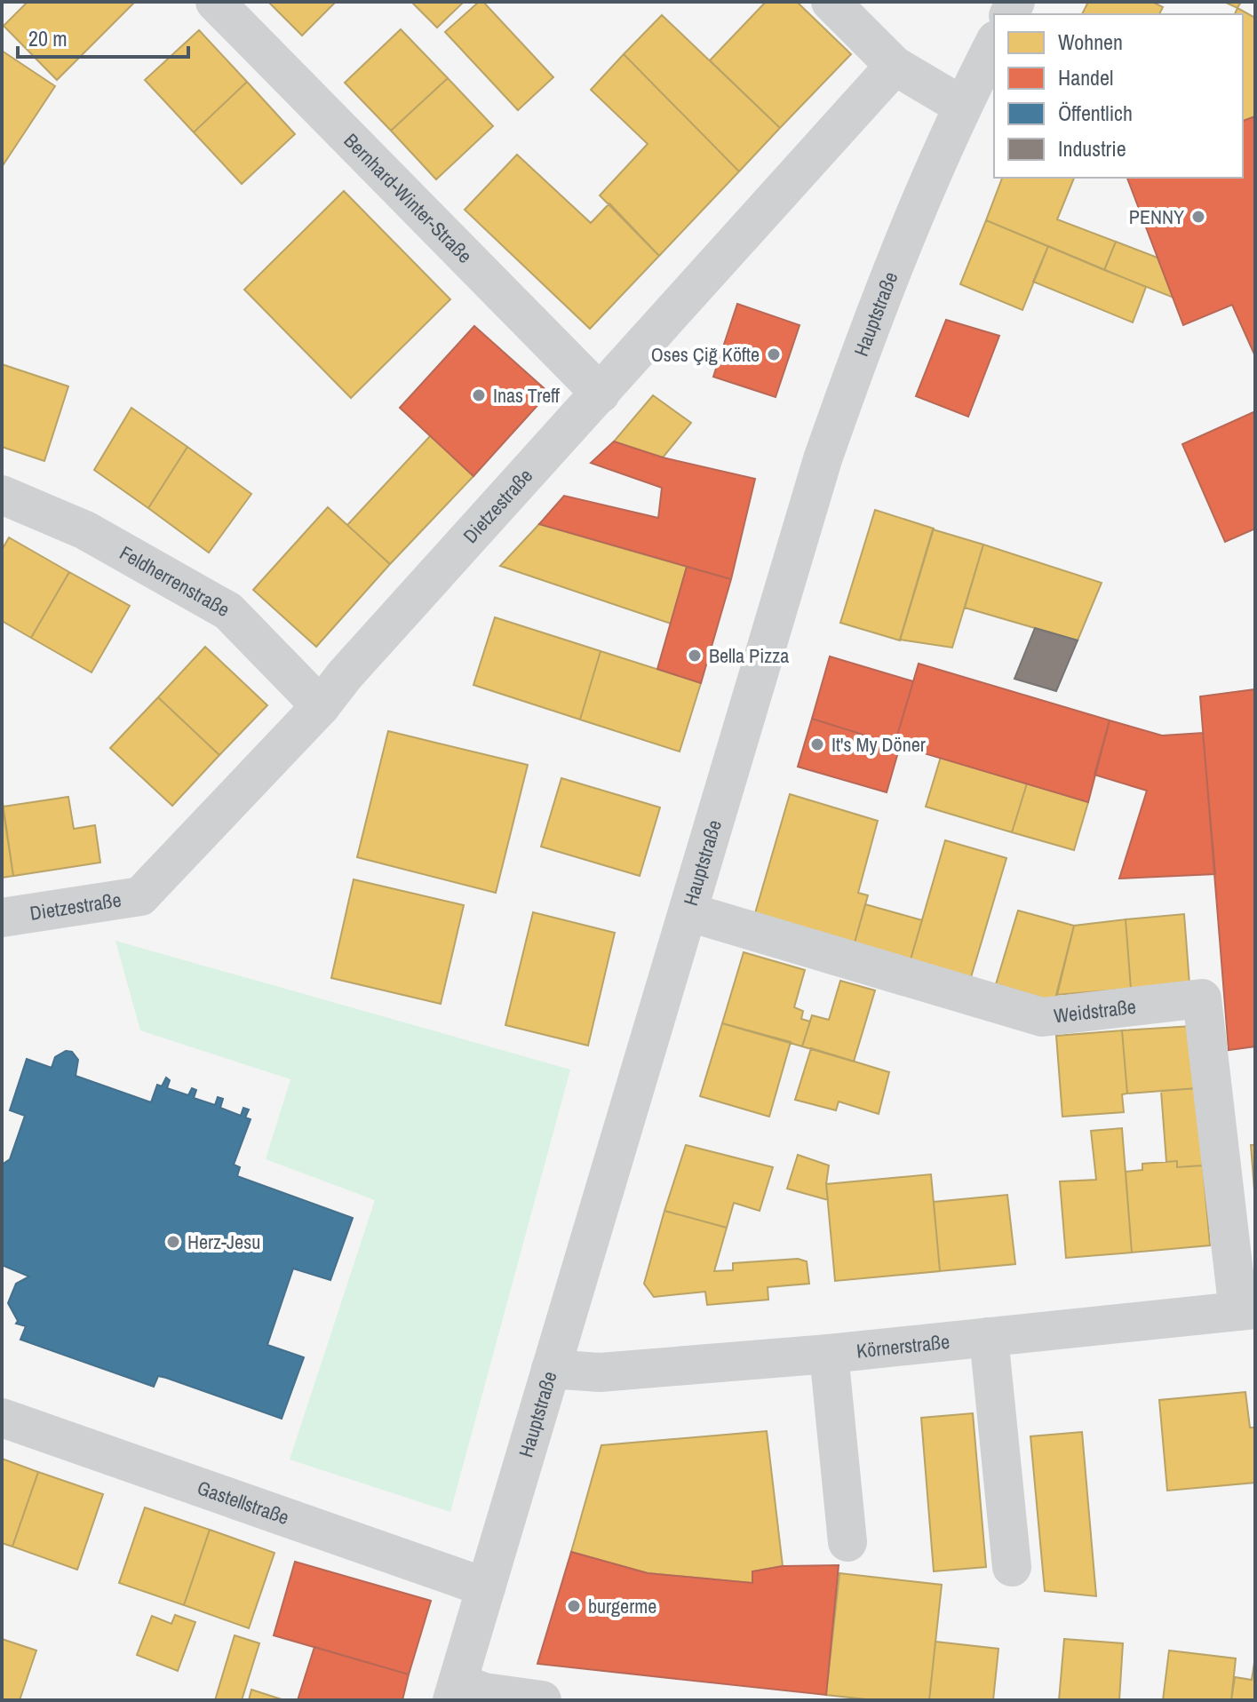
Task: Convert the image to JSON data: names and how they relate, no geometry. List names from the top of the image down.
{
  "streets": {
    "street": [
      "Bernhard-Winter-Straße",
      "Hauptstraße",
      "Dietzestraße",
      "Feldherrenstraße",
      "Weidstraße",
      "Körnerstraße",
      "Gastellstraße"
    ]
  },
  "crossings": [
    ["Bernhard-Winter-Straße", "Dietzestraße"],
    ["Hauptstraße", "Weidstraße"],
    ["Hauptstraße", "Körnerstraße"],
    ["Hauptstraße", "Gastellstraße"],
    ["Dietzestraße", "Feldherrenstraße"],
    ["Weidstraße", "Körnerstraße"]
  ],
  "places": [
    "PENNY",
    "Oses Çiğ Köfte",
    "Inas Treff",
    "Bella Pizza",
    "It's My Döner",
    "Herz-Jesu",
    "burgerme"
  ],
  "legend": [
    "Wohnen",
    "Handel",
    "Öffentlich",
    "Industrie"
  ],
  "scale_bar": "20 m"
}
